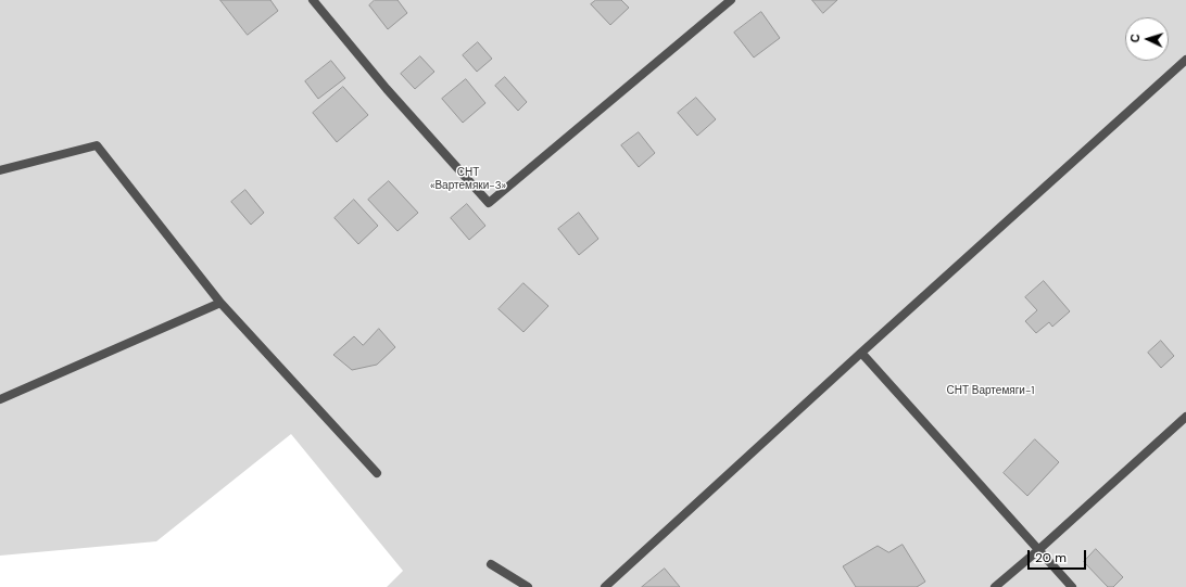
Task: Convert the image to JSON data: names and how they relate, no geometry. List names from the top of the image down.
{
  "parks": ["СНТ «Вартемяки-3»", "СНТ Вартемяги-1"],
  "scale_bar": "20 m",
  "north": "left"
}
